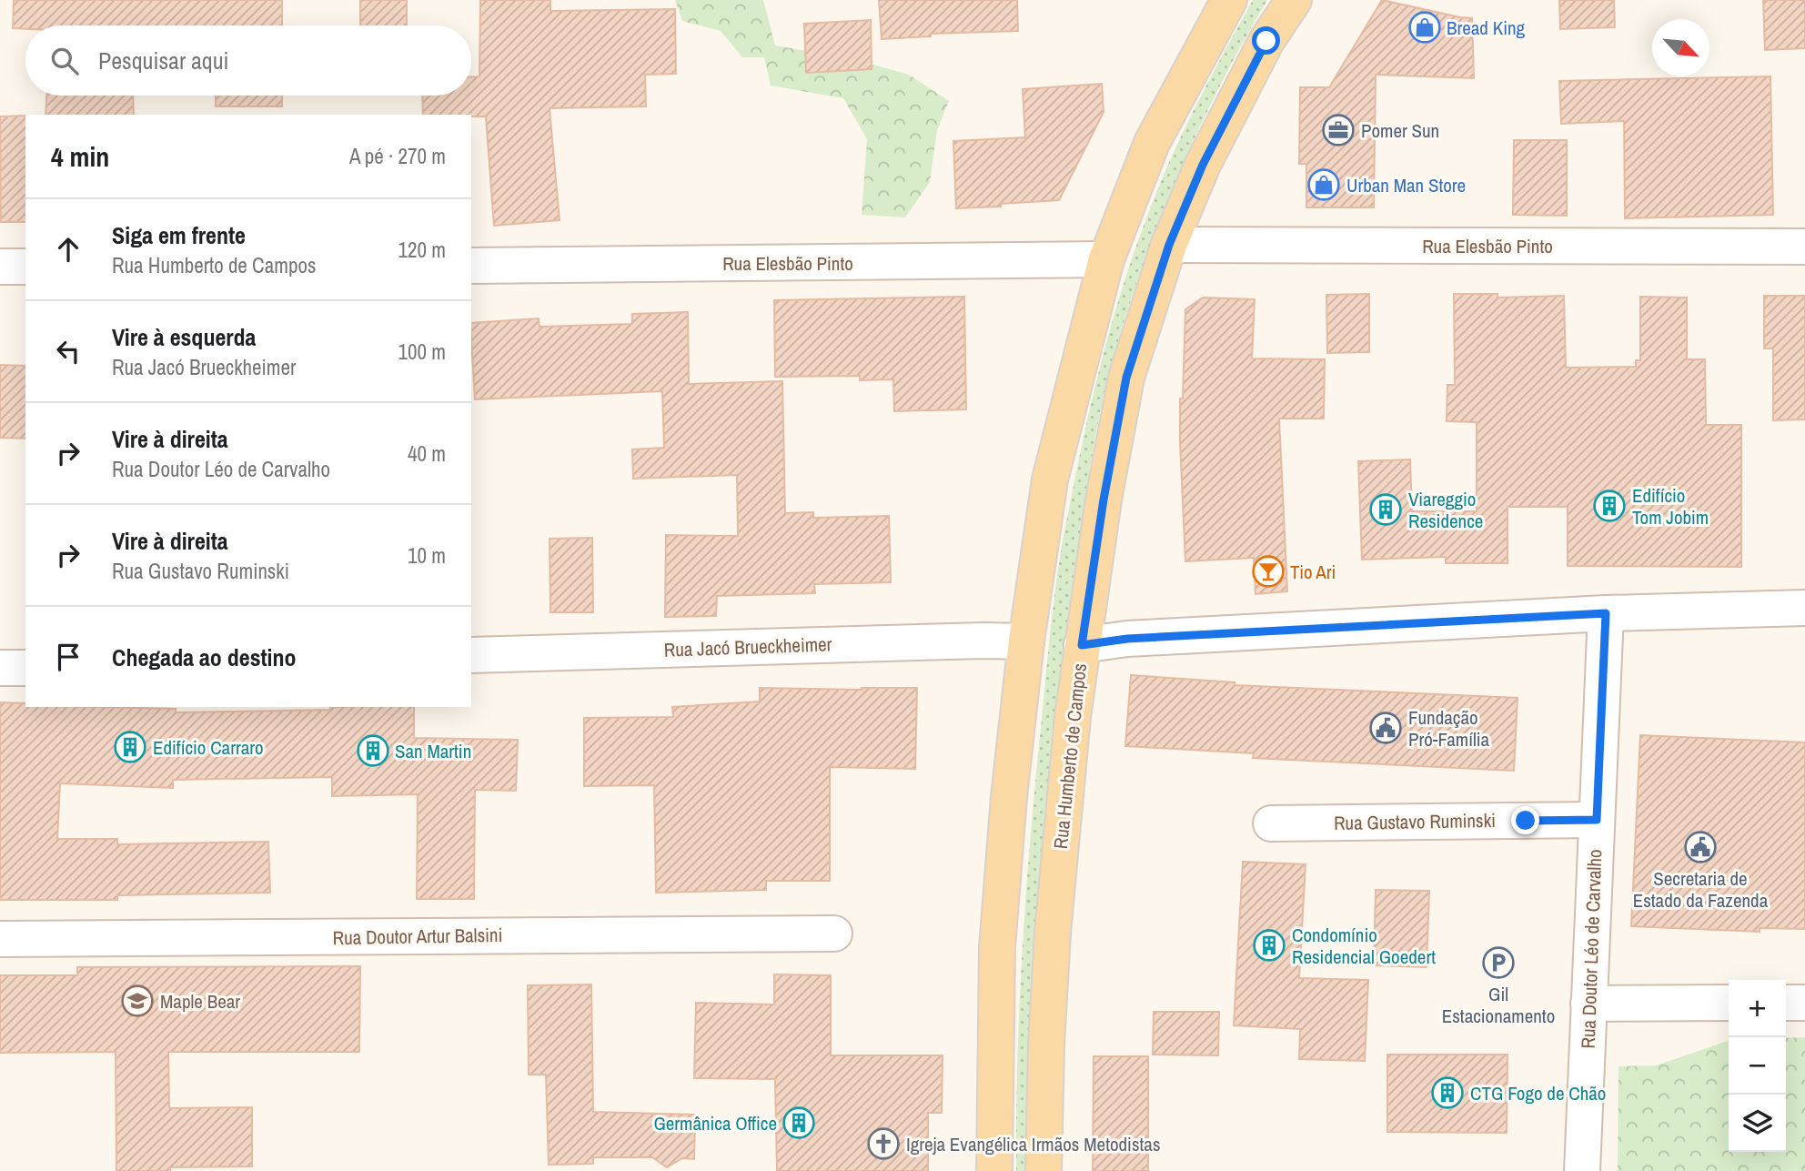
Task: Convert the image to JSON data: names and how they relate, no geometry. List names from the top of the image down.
{
  "streets": {
    "main road": ["Rua Humberto de Campos"],
    "street": [
      "Rua Elesbão Pinto",
      "Rua Jacó Brueckheimer",
      "Rua Gustavo Ruminski",
      "Rua Doutor Artur Balsini",
      "Rua Doutor Léo de Carvalho"
    ]
  },
  "crossings": [
    ["Rua Elesbão Pinto", "Rua Humberto de Campos"],
    ["Rua Gustavo Ruminski", "Rua Doutor Léo de Carvalho"]
  ],
  "places": {
    "shop": ["Bread King", "Urban Man Store"],
    "office": ["Pomer Sun"],
    "building": [
      "Edifício Tom Jobim",
      "Viareggio Residence",
      "Edifício Carraro",
      "San Martin",
      "Condomínio Residencial Goedert",
      "CTG Fogo de Chão",
      "Germânica Office"
    ],
    "bar": ["Tio Ari"],
    "public building": ["Fundação Pró-Família", "Secretaria de Estado da Fazenda"],
    "parking": ["Gil Estacionamento"],
    "school or university": ["Maple Bear"],
    "church": ["Igreja Evangélica Irmãos Metodistas"]
  },
  "north": "bottom right",
  "page": {
    "search": "Pesquisar aqui",
    "heading": ["4 min", "A pé · 270 m"],
    "list": [
      ["Siga em frente", "Rua Humberto de Campos", "120 m"],
      ["Vire à esquerda", "Rua Jacó Brueckheimer", "100 m"],
      ["Vire à direita", "Rua Doutor Léo de Carvalho", "40 m"],
      ["Vire à direita", "Rua Gustavo Ruminski", "10 m"],
      "Chegada ao destino"
    ],
    "map_buttons": ["+", "−"]
  }
}
